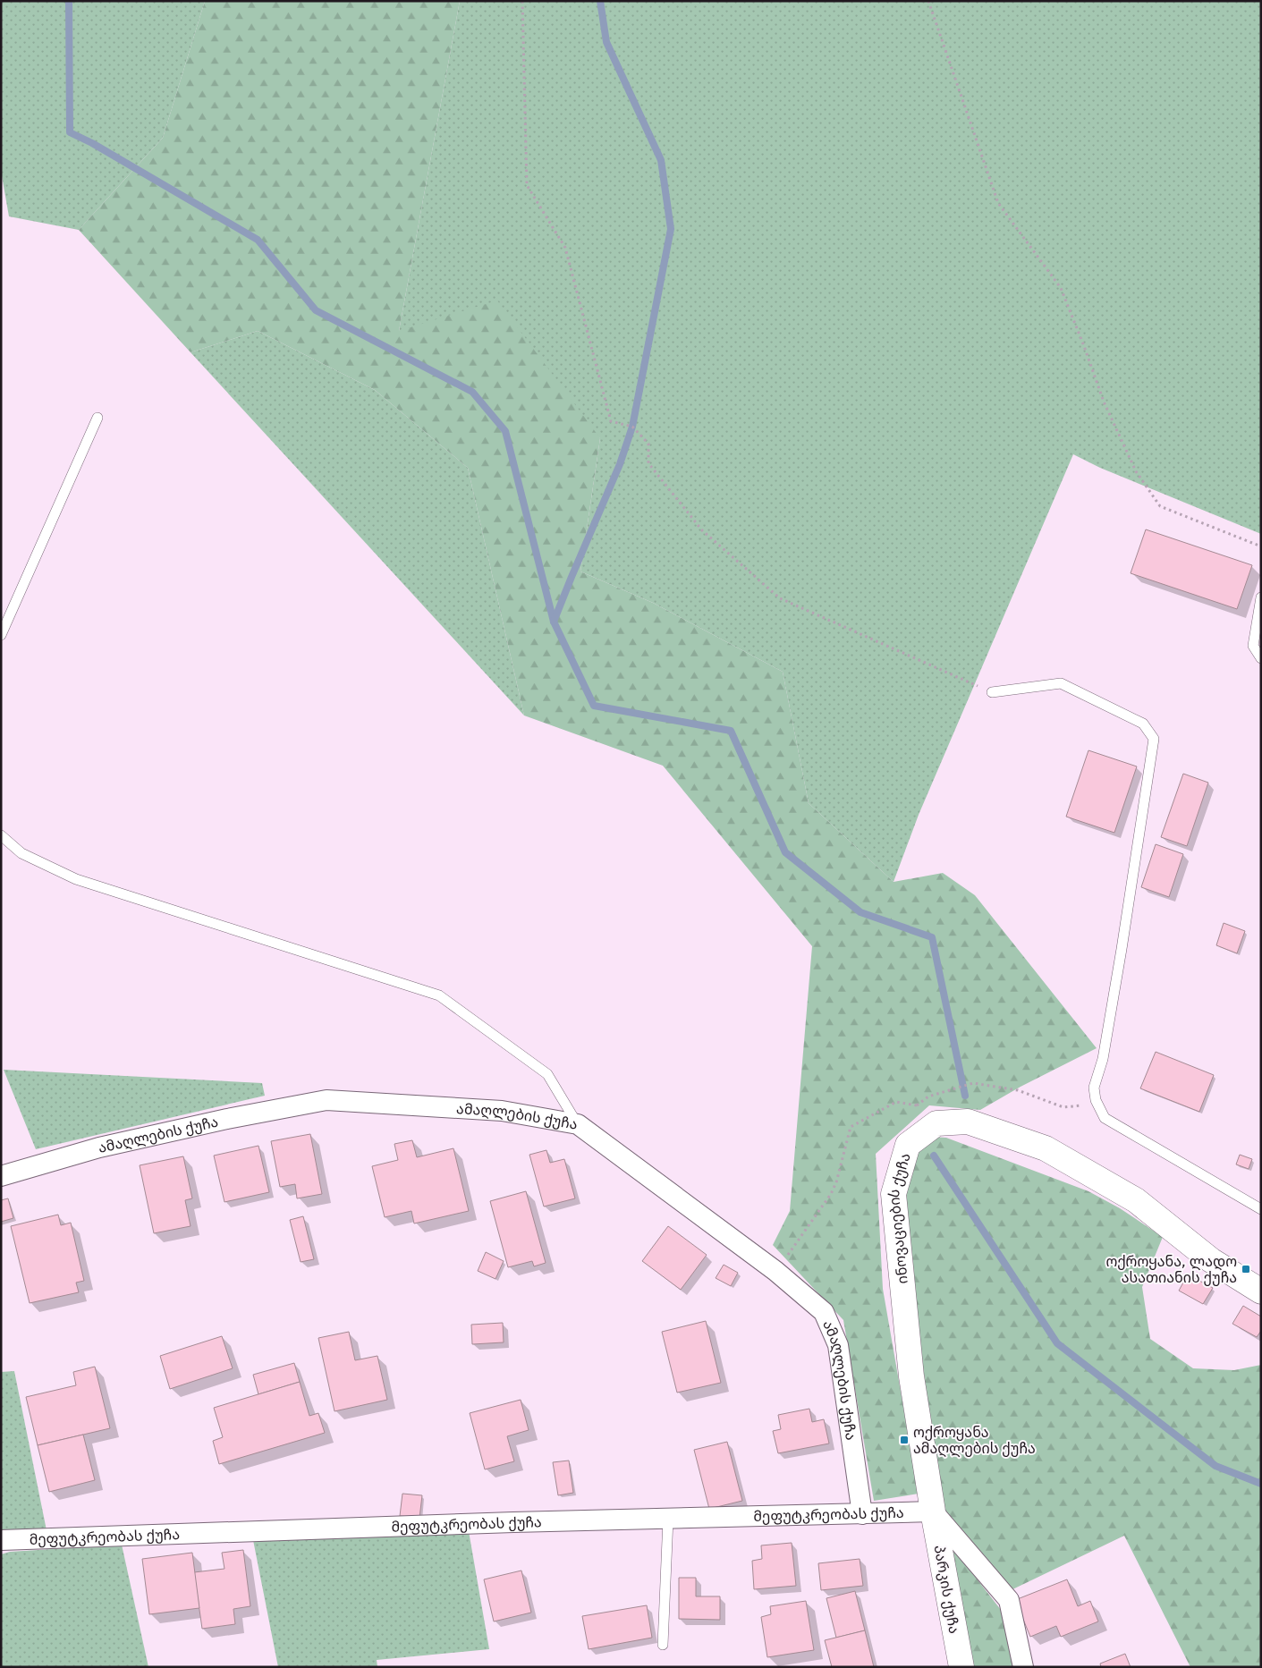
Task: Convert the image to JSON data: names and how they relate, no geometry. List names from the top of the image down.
{
  "streets": {
    "street": [
      "ამაღლების ქუჩა",
      "ინოვაციების ქუჩა",
      "მეფუტკრეობას ქუჩა",
      "პარკის ქუჩა"
    ]
  },
  "crossings": [
    ["ამაღლების ქუჩა", "მეფუტკრეობას ქუჩა"],
    ["ინოვაციების ქუჩა", "მეფუტკრეობას ქუჩა"],
    ["ინოვაციების ქუჩა", "პარკის ქუჩა"],
    ["მეფუტკრეობას ქუჩა", "პარკის ქუჩა"]
  ],
  "places": {
    "transit": ["ოქროყანა, ლადო ასათიანის ქუჩა", "ოქროყანა ამაღლების ქუჩა"]
  }
}
